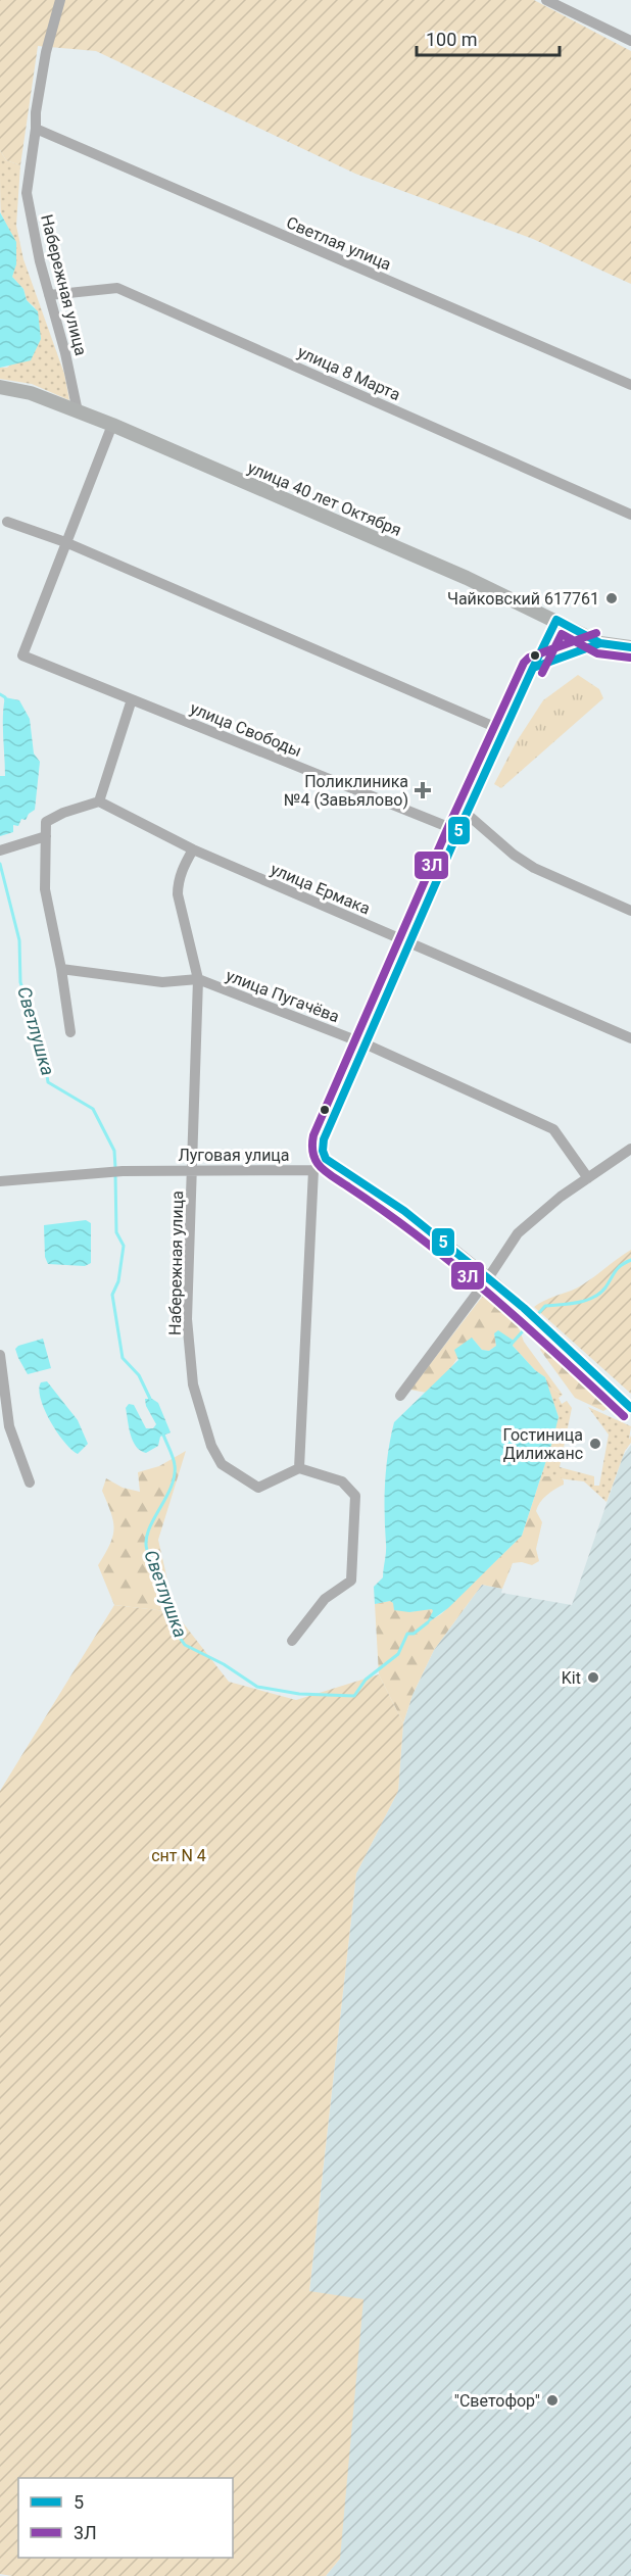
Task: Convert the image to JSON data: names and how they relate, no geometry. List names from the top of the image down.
{
  "streets": {
    "main road": ["улица 40 лет Октября"],
    "street": [
      "Светлая улица",
      "Набережная улица",
      "улица 8 Марта",
      "улица Свободы",
      "улица Ермака",
      "улица Пугачёва",
      "Луговая улица"
    ]
  },
  "crossings": [
    ["Светлая улица", "Набережная улица"],
    ["Набережная улица", "улица 8 Марта"],
    ["Набережная улица", "улица 40 лет Октября"],
    ["Набережная улица", "улица Ермака"],
    ["Набережная улица", "улица Пугачёва"],
    ["Набережная улица", "Луговая улица"]
  ],
  "water": ["Светлушка"],
  "parks": ["снт N 4"],
  "places": {
    "other": [
      "Чайковский 617761",
      "Гостиница Дилижанс",
      "Kit",
      "\"Светофор\""
    ],
    "health": ["Поликлиника №4 (Завьялово)"]
  },
  "lines": ["transit line 5", "transit line 3Л"],
  "legend": ["5", "3Л"],
  "scale_bar": "100 m"
}
